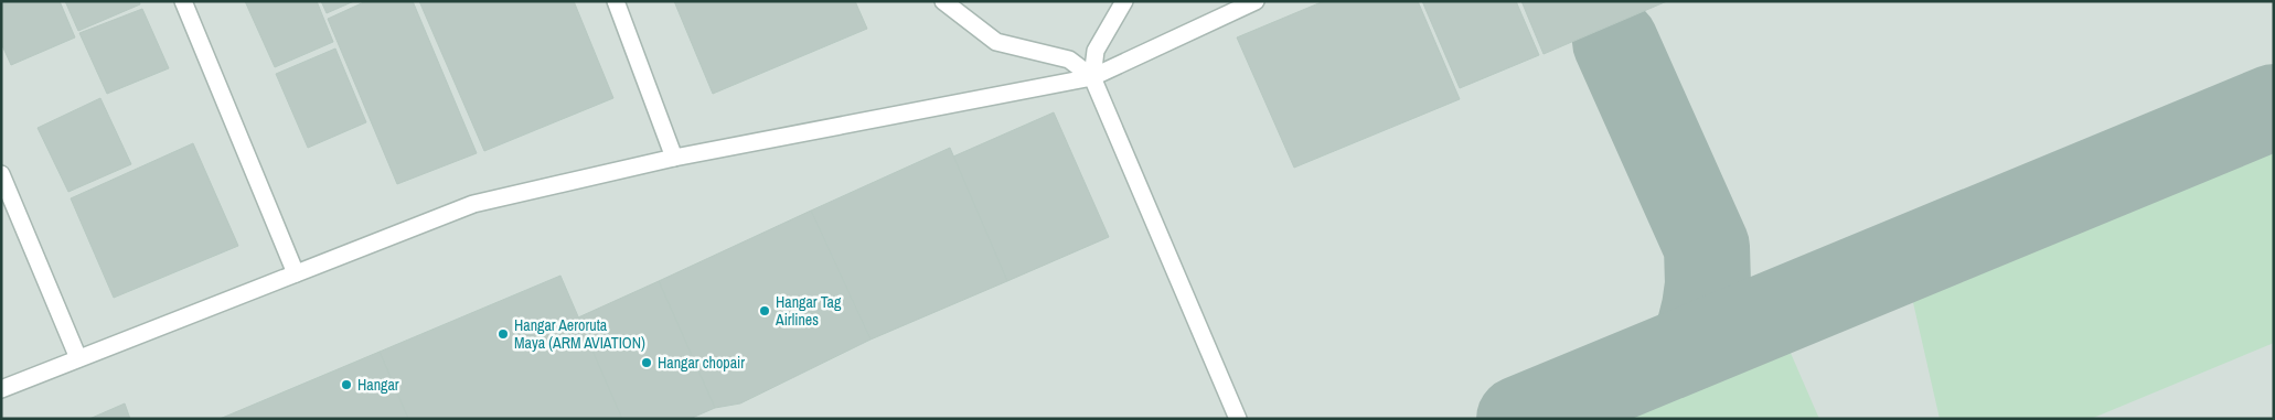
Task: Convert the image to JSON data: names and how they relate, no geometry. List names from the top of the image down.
{
  "places": [
    "Hangar Tag Airlines",
    "Hangar Aeroruta Maya (ARM AVIATION)",
    "Hangar chopair",
    "Hangar"
  ]
}
